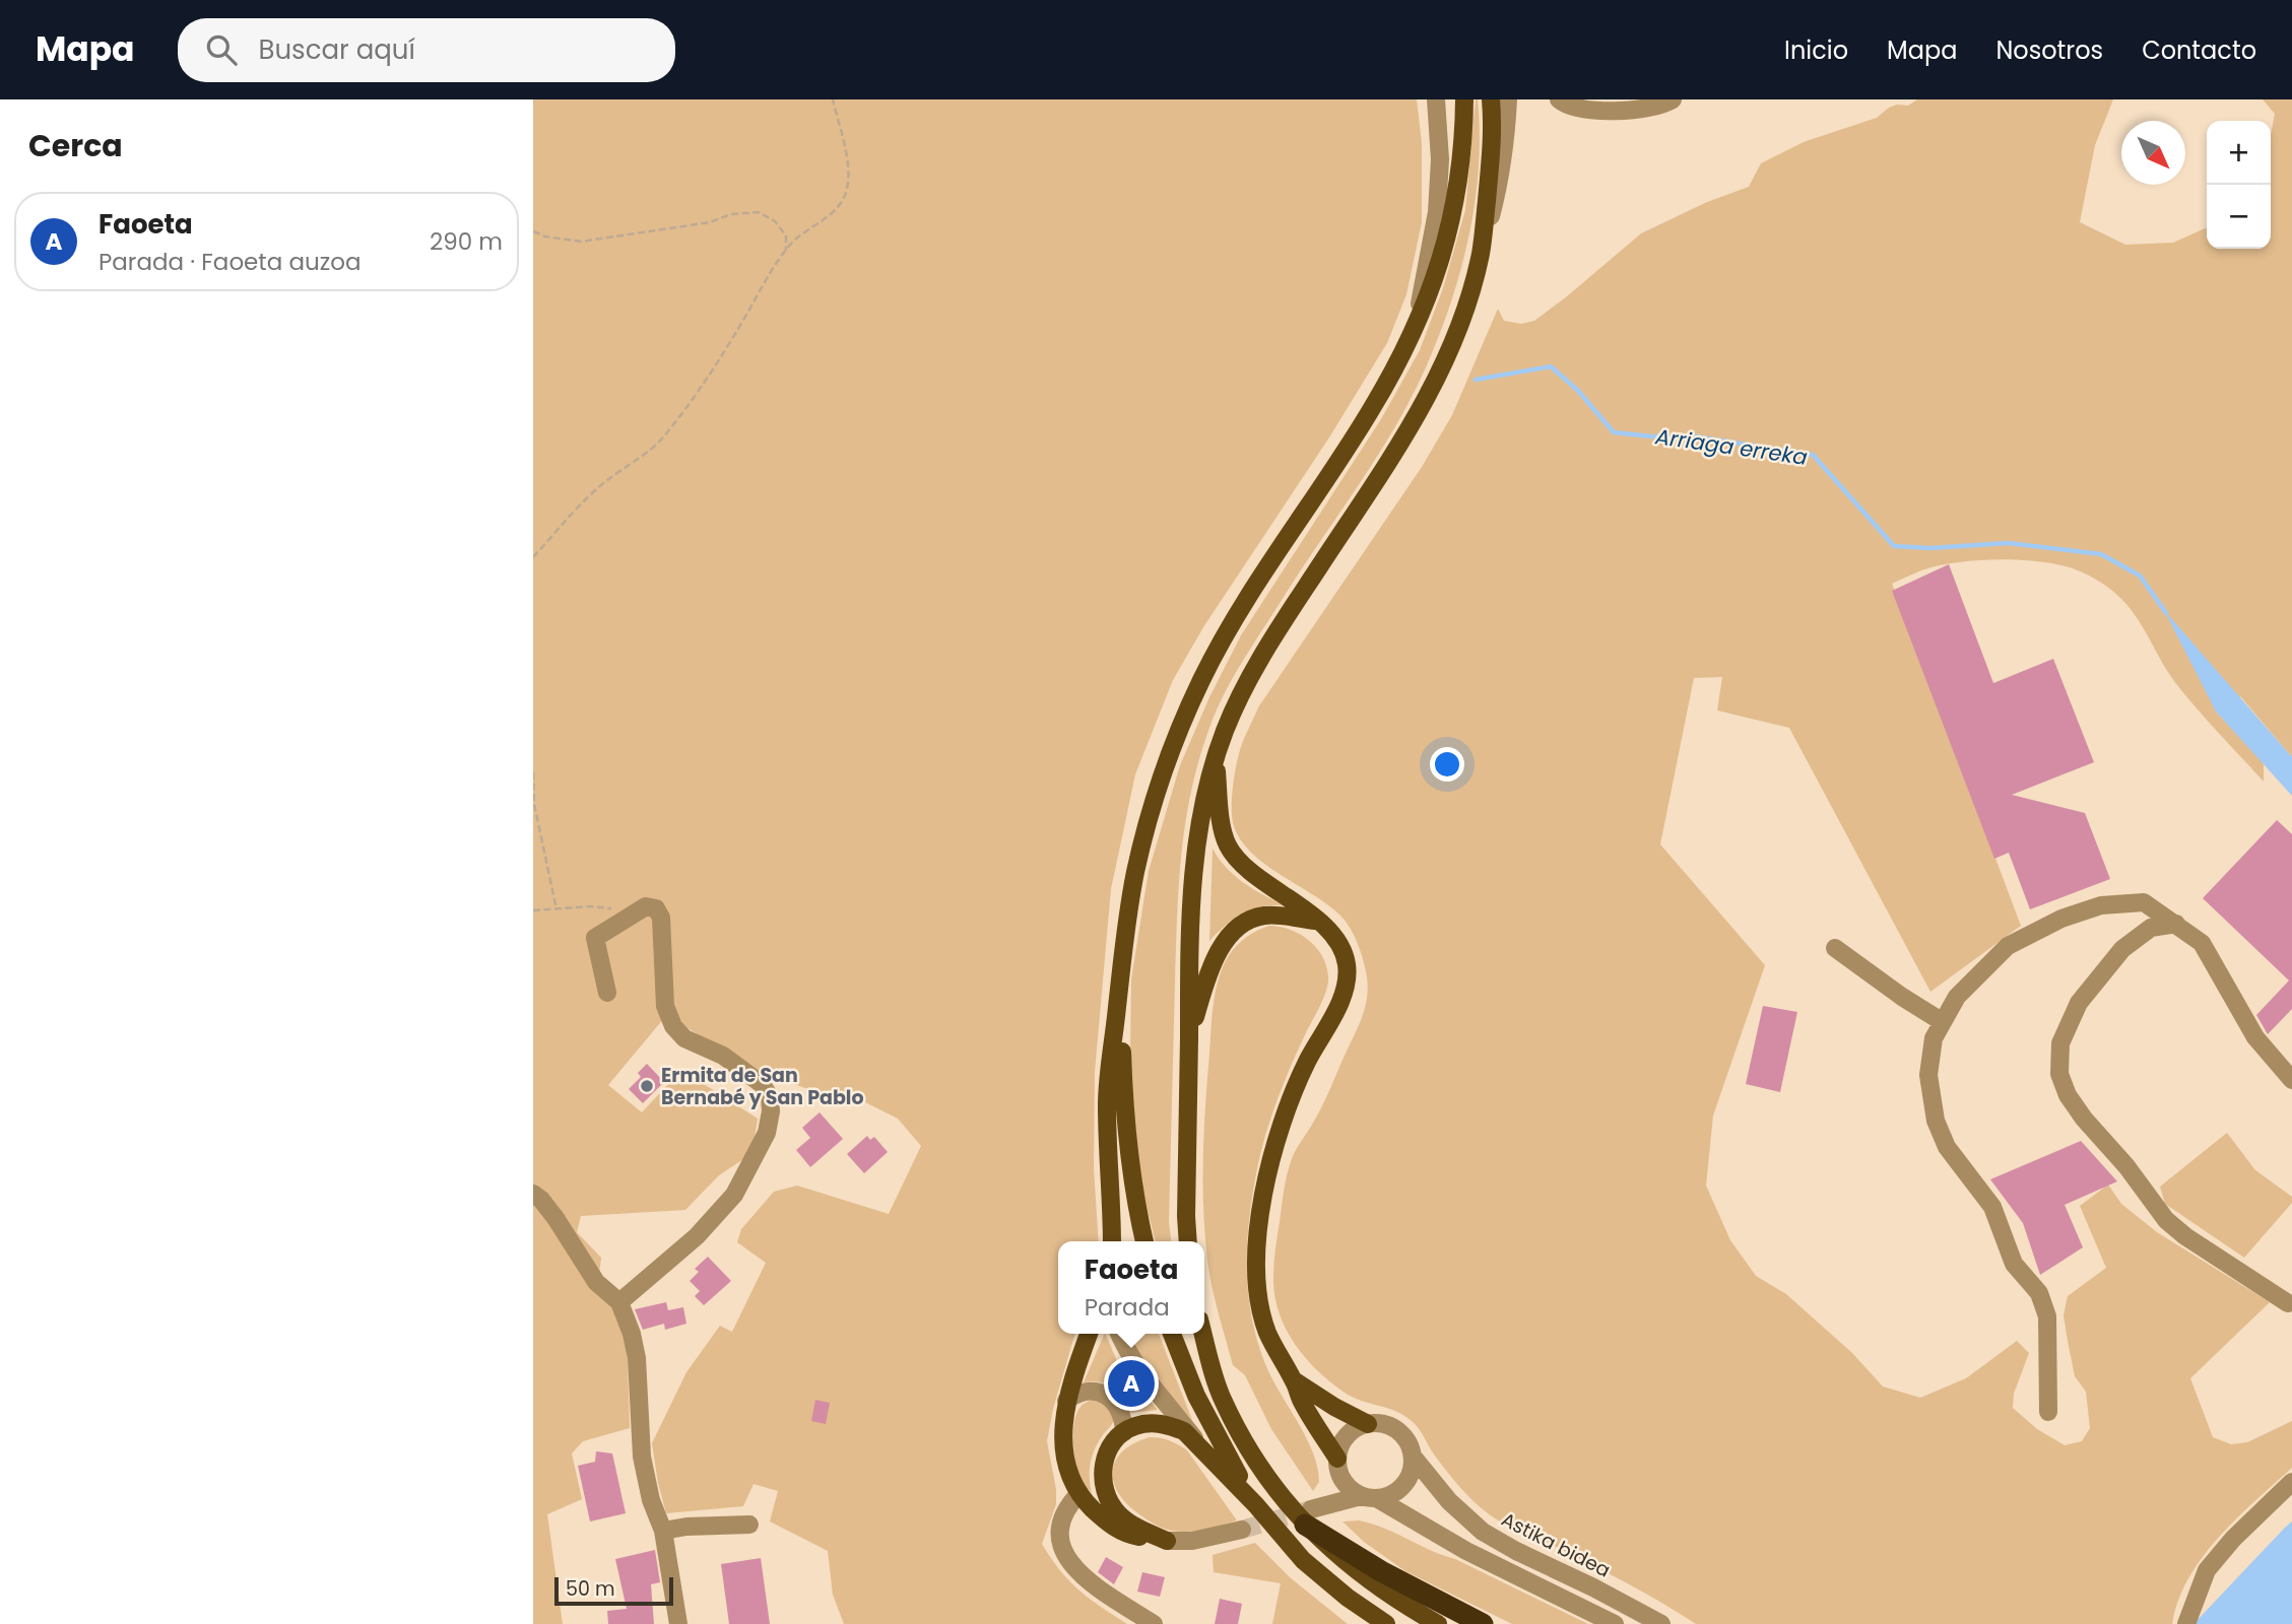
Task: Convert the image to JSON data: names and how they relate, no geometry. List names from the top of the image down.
{
  "streets": {
    "street": ["Astika bidea"]
  },
  "water": ["Arriaga erreka"],
  "places": ["Ermita de San Bernabé y San Pablo"],
  "scale_bar": "50 m",
  "north": "bottom right",
  "page": {
    "header": "Mapa",
    "search": "Buscar aquí",
    "nav": [
      "Inicio",
      "Mapa",
      "Nosotros",
      "Contacto"
    ],
    "heading": "Cerca",
    "map_buttons": ["+", "−"],
    "list": [
      {
        "mark": "A",
        "name": "Faoeta",
        "note": "Parada · Faoeta auzoa",
        "value": "290 m"
      }
    ],
    "popup": ["Faoeta", "Parada"],
    "pins": "A",
    "scale": "50 m"
  }
}
